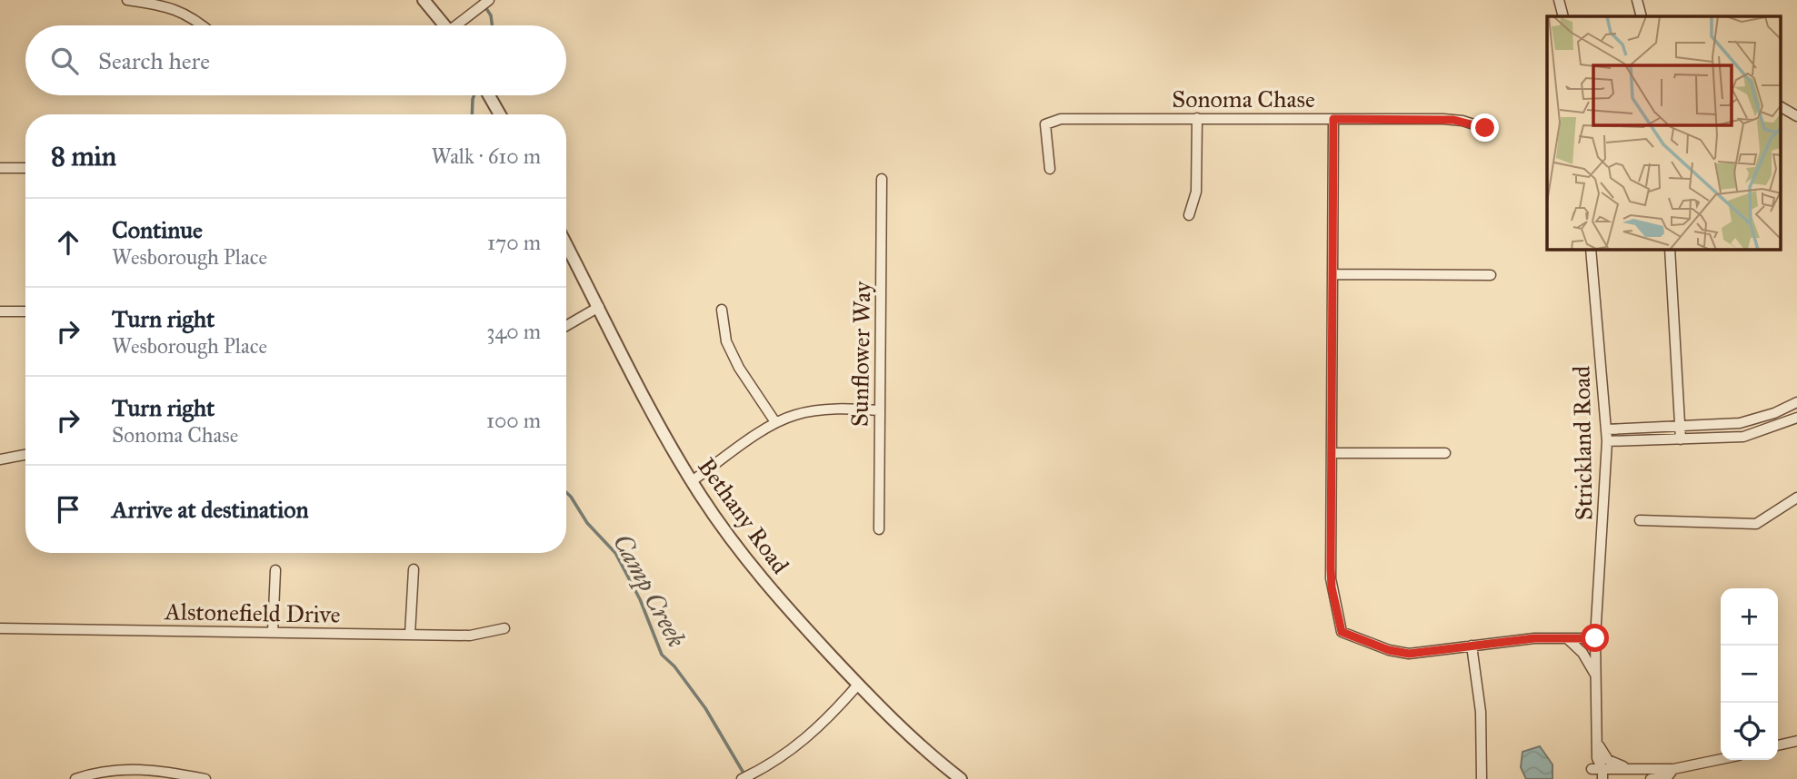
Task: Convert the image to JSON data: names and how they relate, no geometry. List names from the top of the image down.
{
  "streets": {
    "street": [
      "Sonoma Chase",
      "Sunflower Way",
      "Strickland Road",
      "Bethany Road",
      "Alstonefield Drive"
    ]
  },
  "water": ["Camp Creek"],
  "page": {
    "search": "Search here",
    "heading": ["8 min", "Walk · 610 m"],
    "list": [
      ["Continue", "Wesborough Place", "170 m"],
      ["Turn right", "Wesborough Place", "340 m"],
      ["Turn right", "Sonoma Chase", "100 m"],
      "Arrive at destination"
    ],
    "map_buttons": ["+", "−"]
  }
}
